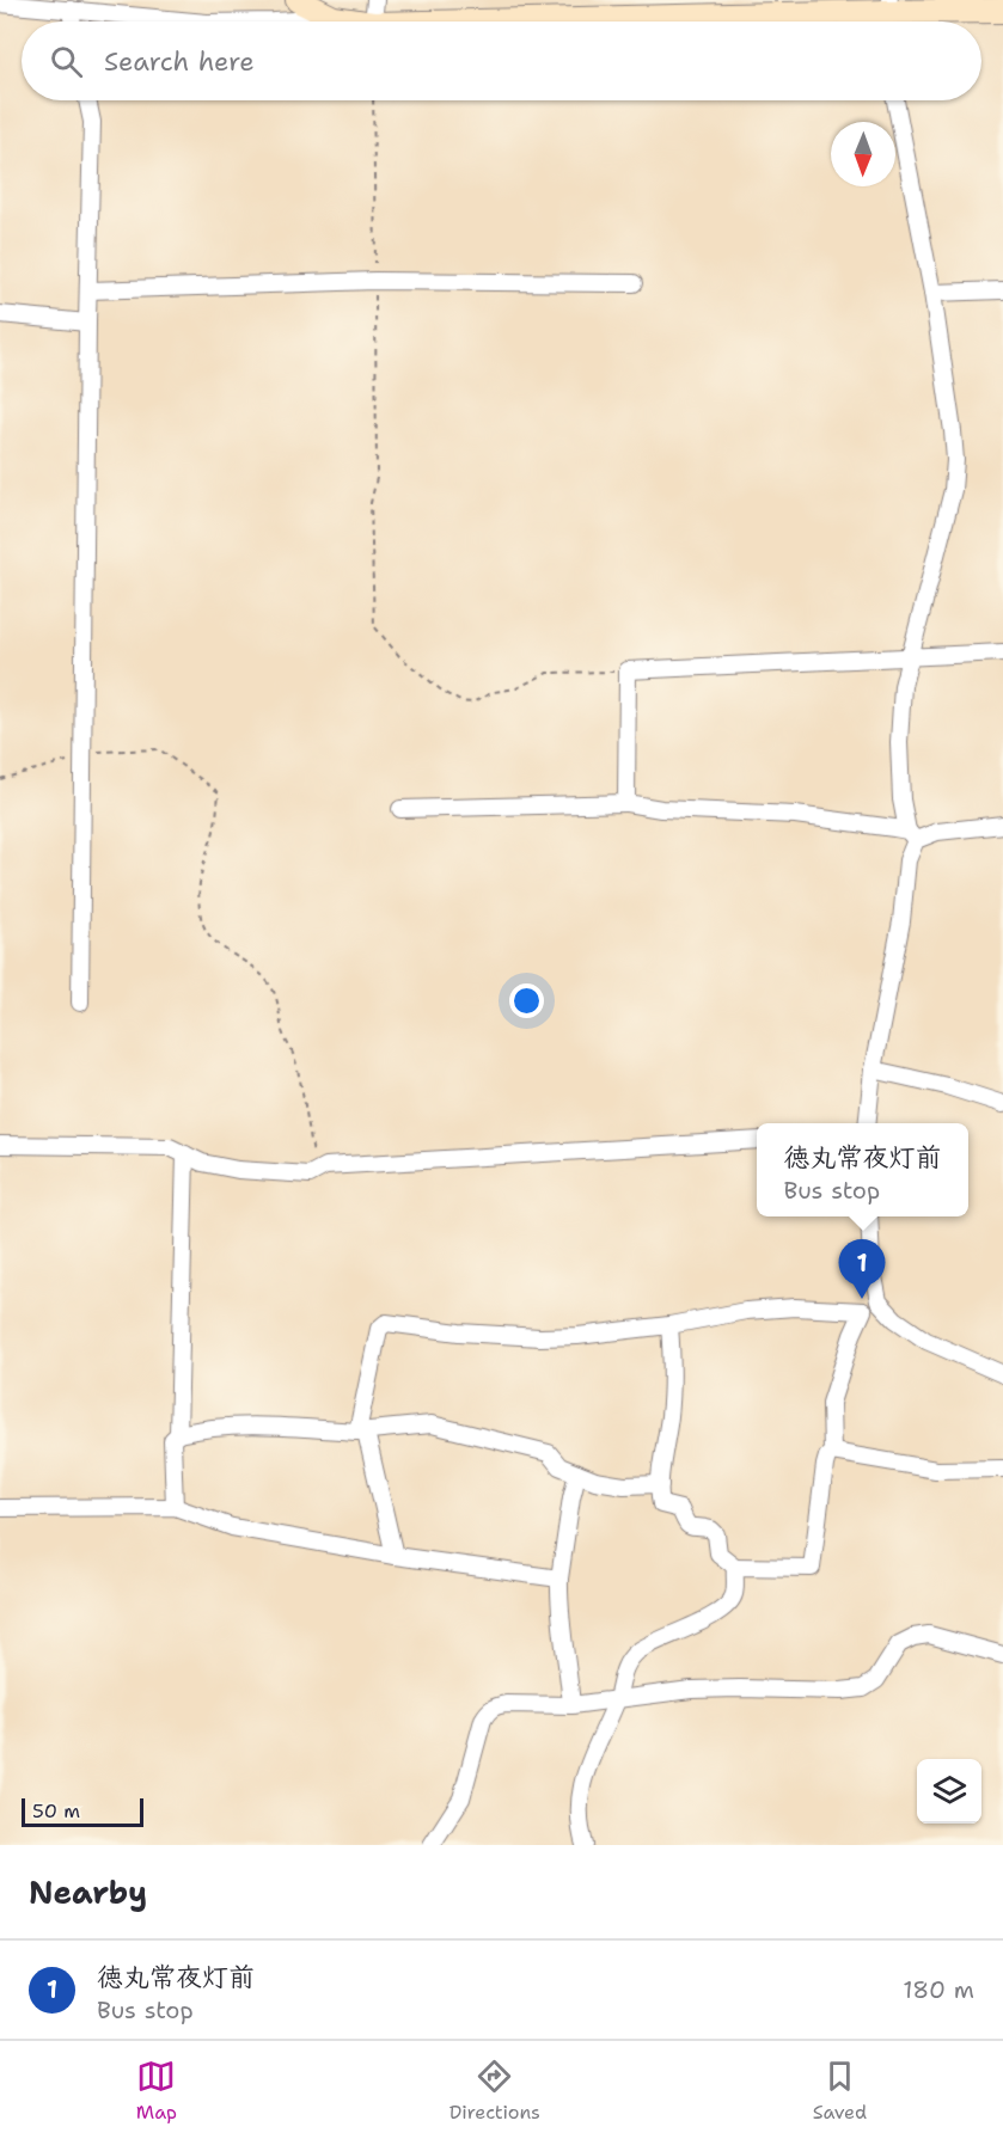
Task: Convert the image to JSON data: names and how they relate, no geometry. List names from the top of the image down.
{
  "scale_bar": "50 m",
  "north": "bottom",
  "page": {
    "search": "Search here",
    "popup": ["徳丸常夜灯前", "Bus stop"],
    "pins": "1",
    "scale": "50 m",
    "heading": "Nearby",
    "list": [
      {
        "mark": "1",
        "name": "徳丸常夜灯前",
        "note": "Bus stop",
        "value": "180 m"
      }
    ],
    "nav": ["Map", "Directions", "Saved"]
  }
}
